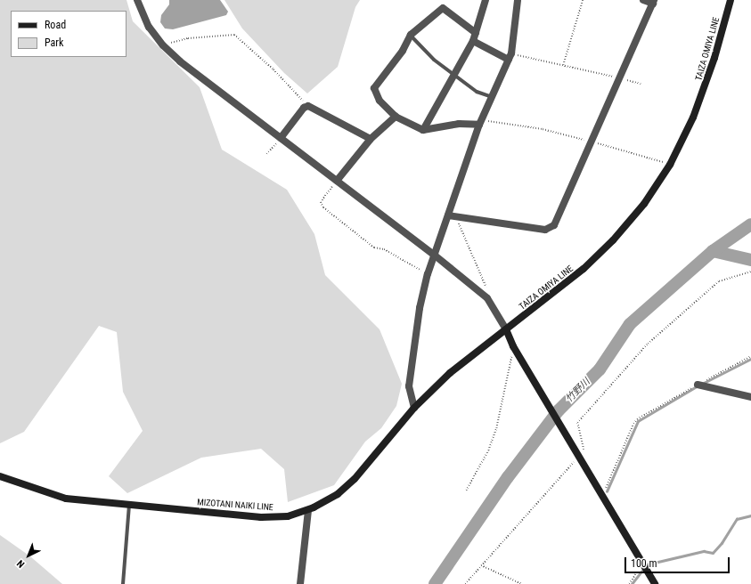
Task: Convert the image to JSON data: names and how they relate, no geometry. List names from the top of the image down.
{
  "streets": {
    "main road": ["TAIZA OMIYA LINE", "MIZOTANI NAIKI LINE"]
  },
  "crossings": [
    ["TAIZA OMIYA LINE", "MIZOTANI NAIKI LINE"]
  ],
  "water": ["竹野川"],
  "legend": ["Road", "Park"],
  "scale_bar": "100 m",
  "north": "bottom left"
}
